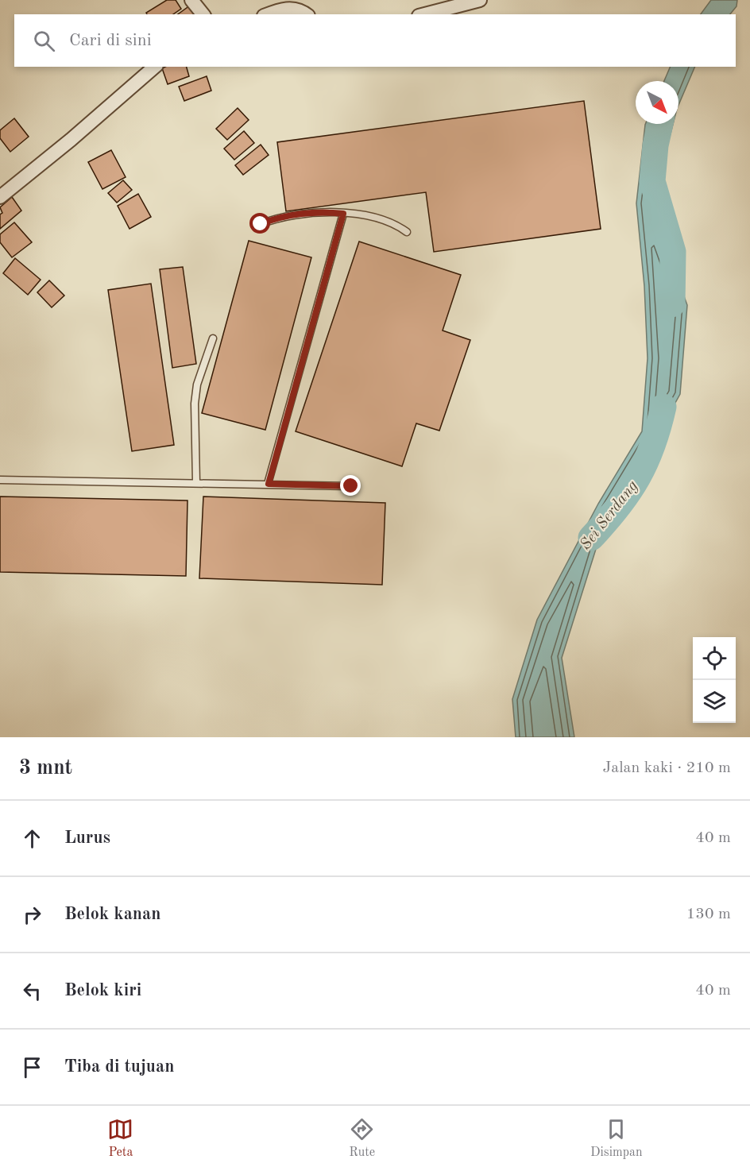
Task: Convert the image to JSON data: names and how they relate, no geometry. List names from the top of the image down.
{
  "water": ["Sei Serdang"],
  "north": "bottom right",
  "page": {
    "search": "Cari di sini",
    "heading": ["3 mnt", "Jalan kaki · 210 m"],
    "list": [
      ["Lurus", "40 m"],
      ["Belok kanan", "130 m"],
      ["Belok kiri", "40 m"],
      "Tiba di tujuan"
    ],
    "nav": ["Peta", "Rute", "Disimpan"]
  }
}
